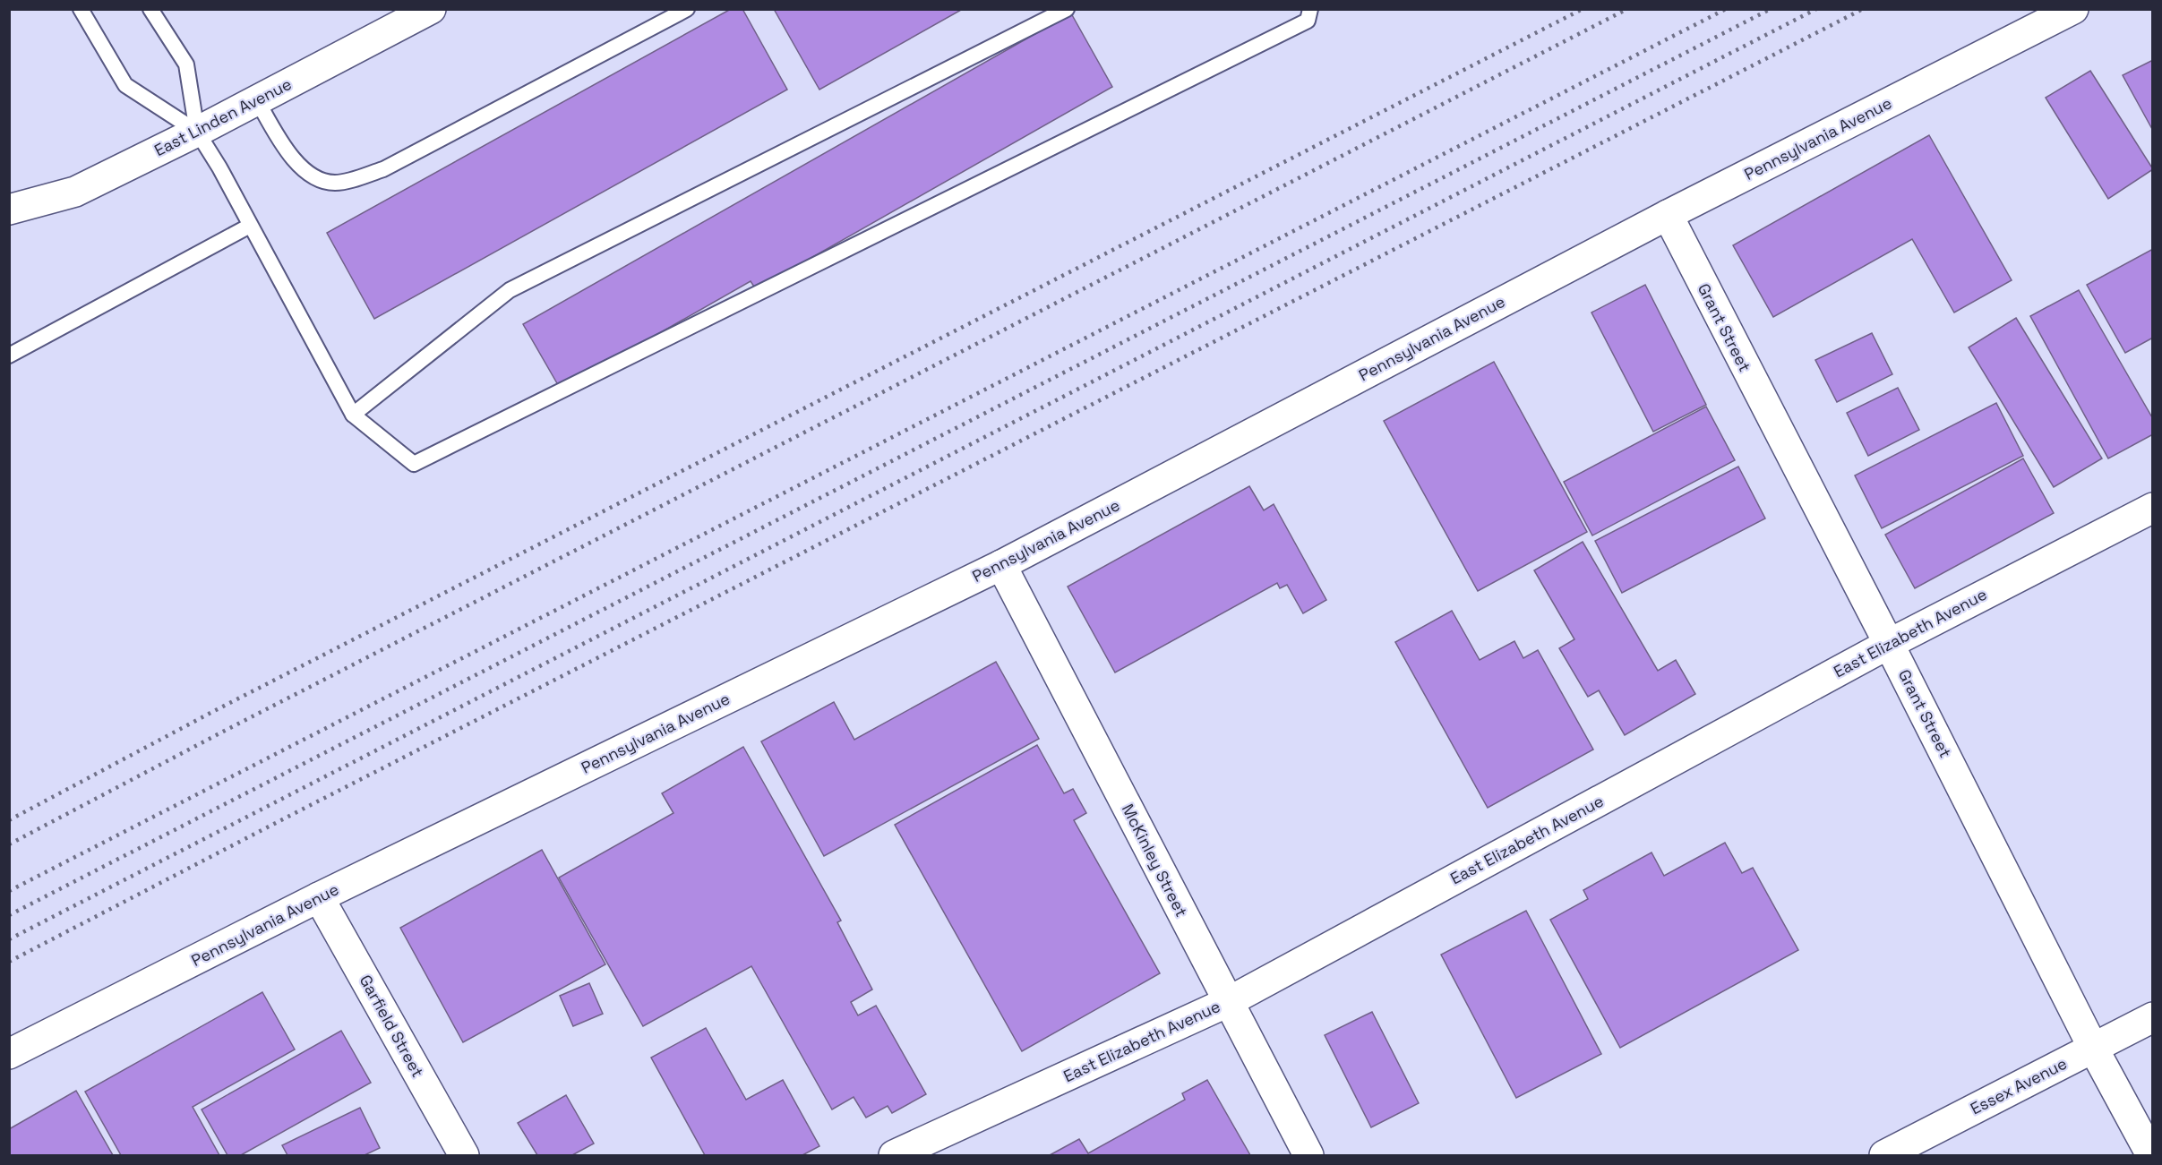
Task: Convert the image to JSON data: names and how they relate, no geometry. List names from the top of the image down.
{
  "streets": {
    "street": [
      "East Linden Avenue",
      "Pennsylvania Avenue",
      "Grant Street",
      "East Elizabeth Avenue",
      "McKinley Street",
      "Garfield Street",
      "Essex Avenue"
    ]
  },
  "crossings": [
    ["Pennsylvania Avenue", "Grant Street"],
    ["Pennsylvania Avenue", "McKinley Street"],
    ["Pennsylvania Avenue", "Garfield Street"],
    ["Grant Street", "East Elizabeth Avenue"],
    ["Grant Street", "Essex Avenue"],
    ["East Elizabeth Avenue", "McKinley Street"]
  ]
}
